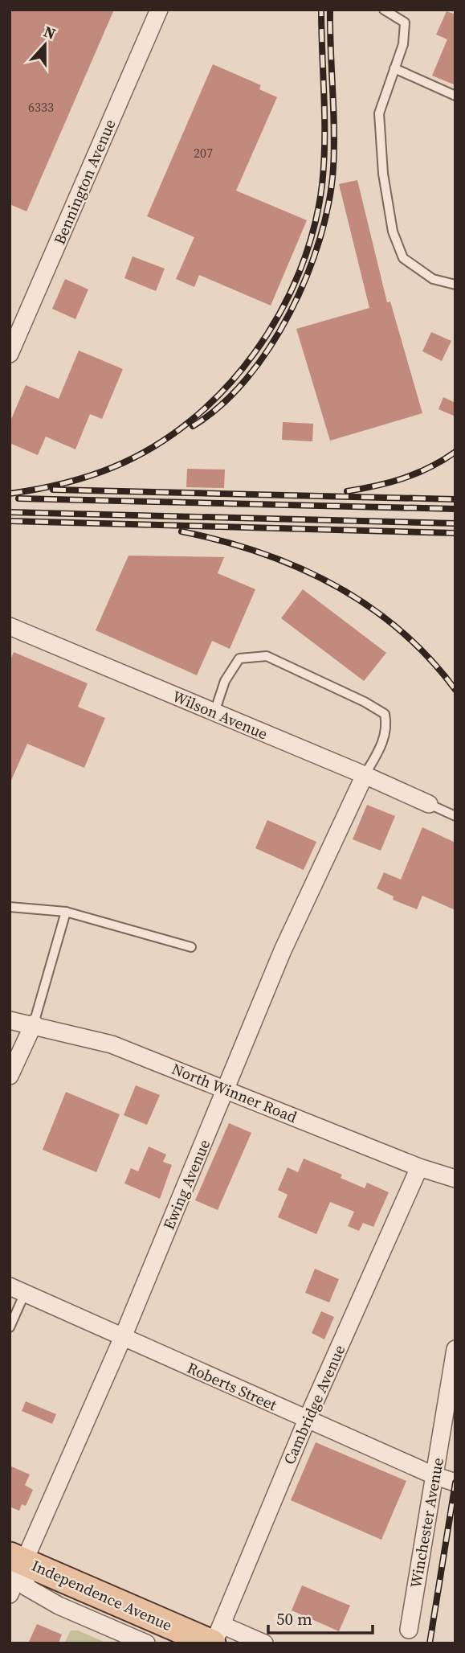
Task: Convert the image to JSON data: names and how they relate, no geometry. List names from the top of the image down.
{
  "streets": {
    "main road": ["Independence Avenue"],
    "street": [
      "Bennington Avenue",
      "Wilson Avenue",
      "North Winner Road",
      "Ewing Avenue",
      "Roberts Street",
      "Cambridge Avenue",
      "Winchester Avenue"
    ]
  },
  "crossings": [
    ["Wilson Avenue", "Ewing Avenue"],
    ["North Winner Road", "Ewing Avenue"],
    ["North Winner Road", "Cambridge Avenue"],
    ["Ewing Avenue", "Roberts Street"],
    ["Ewing Avenue", "Independence Avenue"],
    ["Roberts Street", "Cambridge Avenue"],
    ["Roberts Street", "Winchester Avenue"],
    ["Cambridge Avenue", "Independence Avenue"]
  ],
  "house_numbers": ["6333", "207"],
  "scale_bar": "50 m",
  "north": "top"
}
